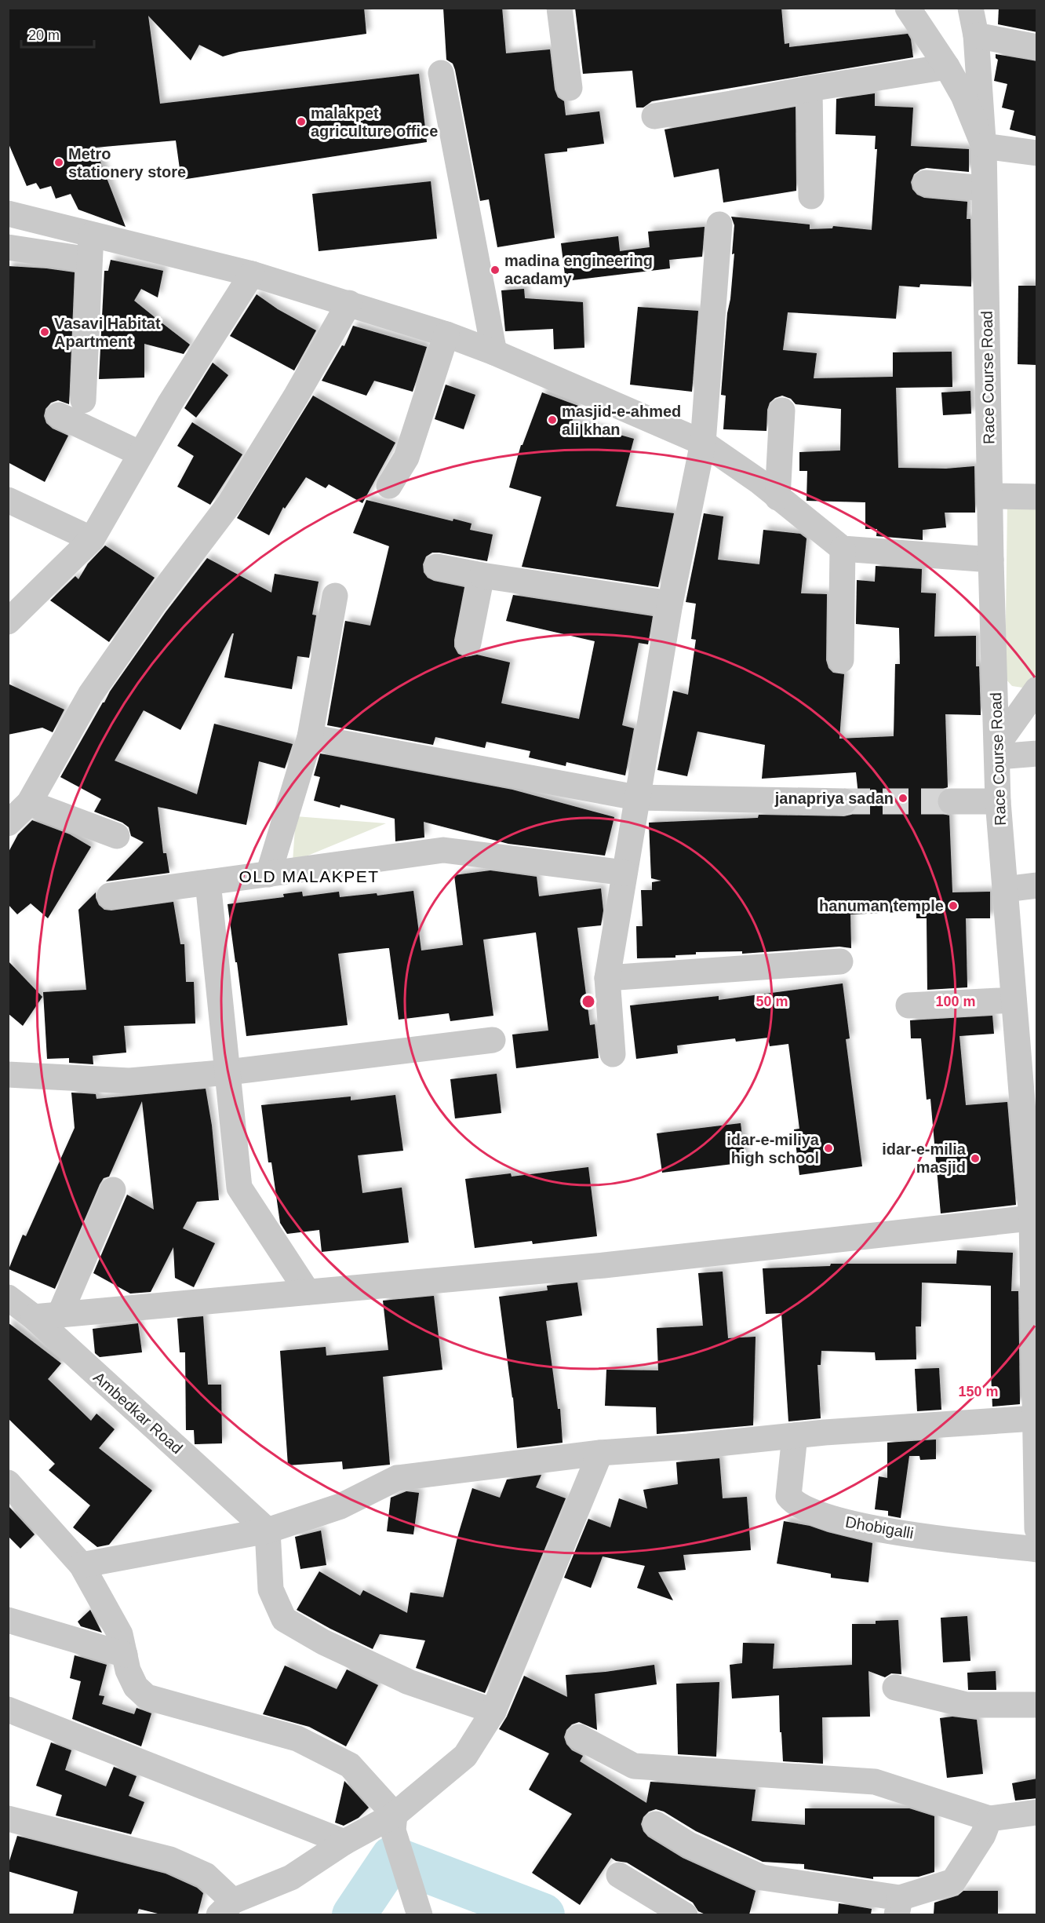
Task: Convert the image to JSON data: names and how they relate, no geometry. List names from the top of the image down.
{
  "streets": {
    "street": ["Race Course Road", "Ambedkar Road", "Dhobigalli"]
  },
  "districts": ["OLD MALAKPET"],
  "places": [
    "malakpet agriculture office",
    "Metro stationery store",
    "madina engineering acadamy",
    "Vasavi Habitat Apartment",
    "masjid-e-ahmed ali khan",
    "janapriya sadan",
    "hanuman temple",
    "idar-e-miliya high school",
    "idar-e-milia masjid"
  ],
  "scale_bar": "20 m",
  "rings": ["50 m", "100 m", "150 m"]
}
